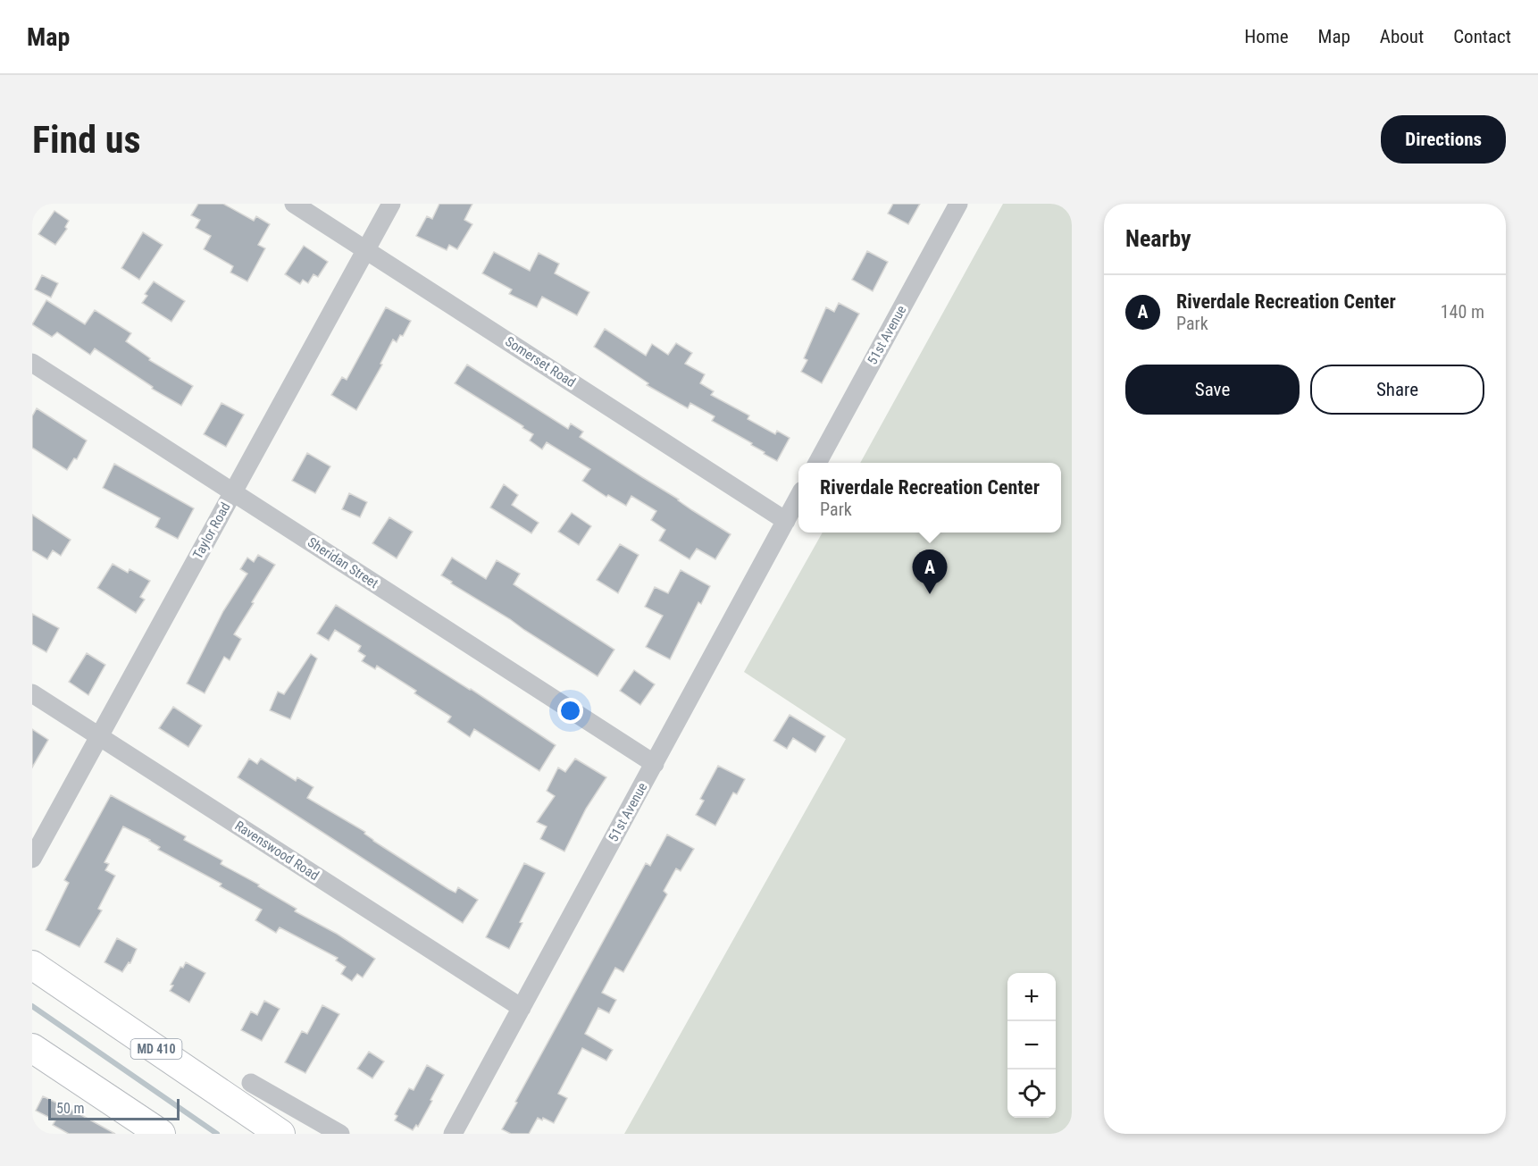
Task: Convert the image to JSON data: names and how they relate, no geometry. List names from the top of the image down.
{
  "streets": {
    "main road": ["MD 410"],
    "street": [
      "51st Avenue",
      "Somerset Road",
      "Taylor Road",
      "Sheridan Street",
      "Ravenswood Road"
    ]
  },
  "crossings": [
    ["51st Avenue", "Somerset Road"],
    ["51st Avenue", "Sheridan Street"],
    ["51st Avenue", "Ravenswood Road"],
    ["Somerset Road", "Taylor Road"],
    ["Taylor Road", "Sheridan Street"],
    ["Taylor Road", "Ravenswood Road"]
  ],
  "scale_bar": "50 m",
  "page": {
    "header": "Map",
    "nav": [
      "Home",
      "Map",
      "About",
      "Contact"
    ],
    "buttons": [
      "Directions",
      ["Save", "Share"]
    ],
    "title": "Find us",
    "heading": "Nearby",
    "list": [
      {
        "mark": "A",
        "name": "Riverdale Recreation Center",
        "note": "Park",
        "value": "140 m"
      }
    ],
    "popup": ["Riverdale Recreation Center", "Park"],
    "pins": "A",
    "map_buttons": ["+", "−"],
    "scale": "50 m"
  }
}
